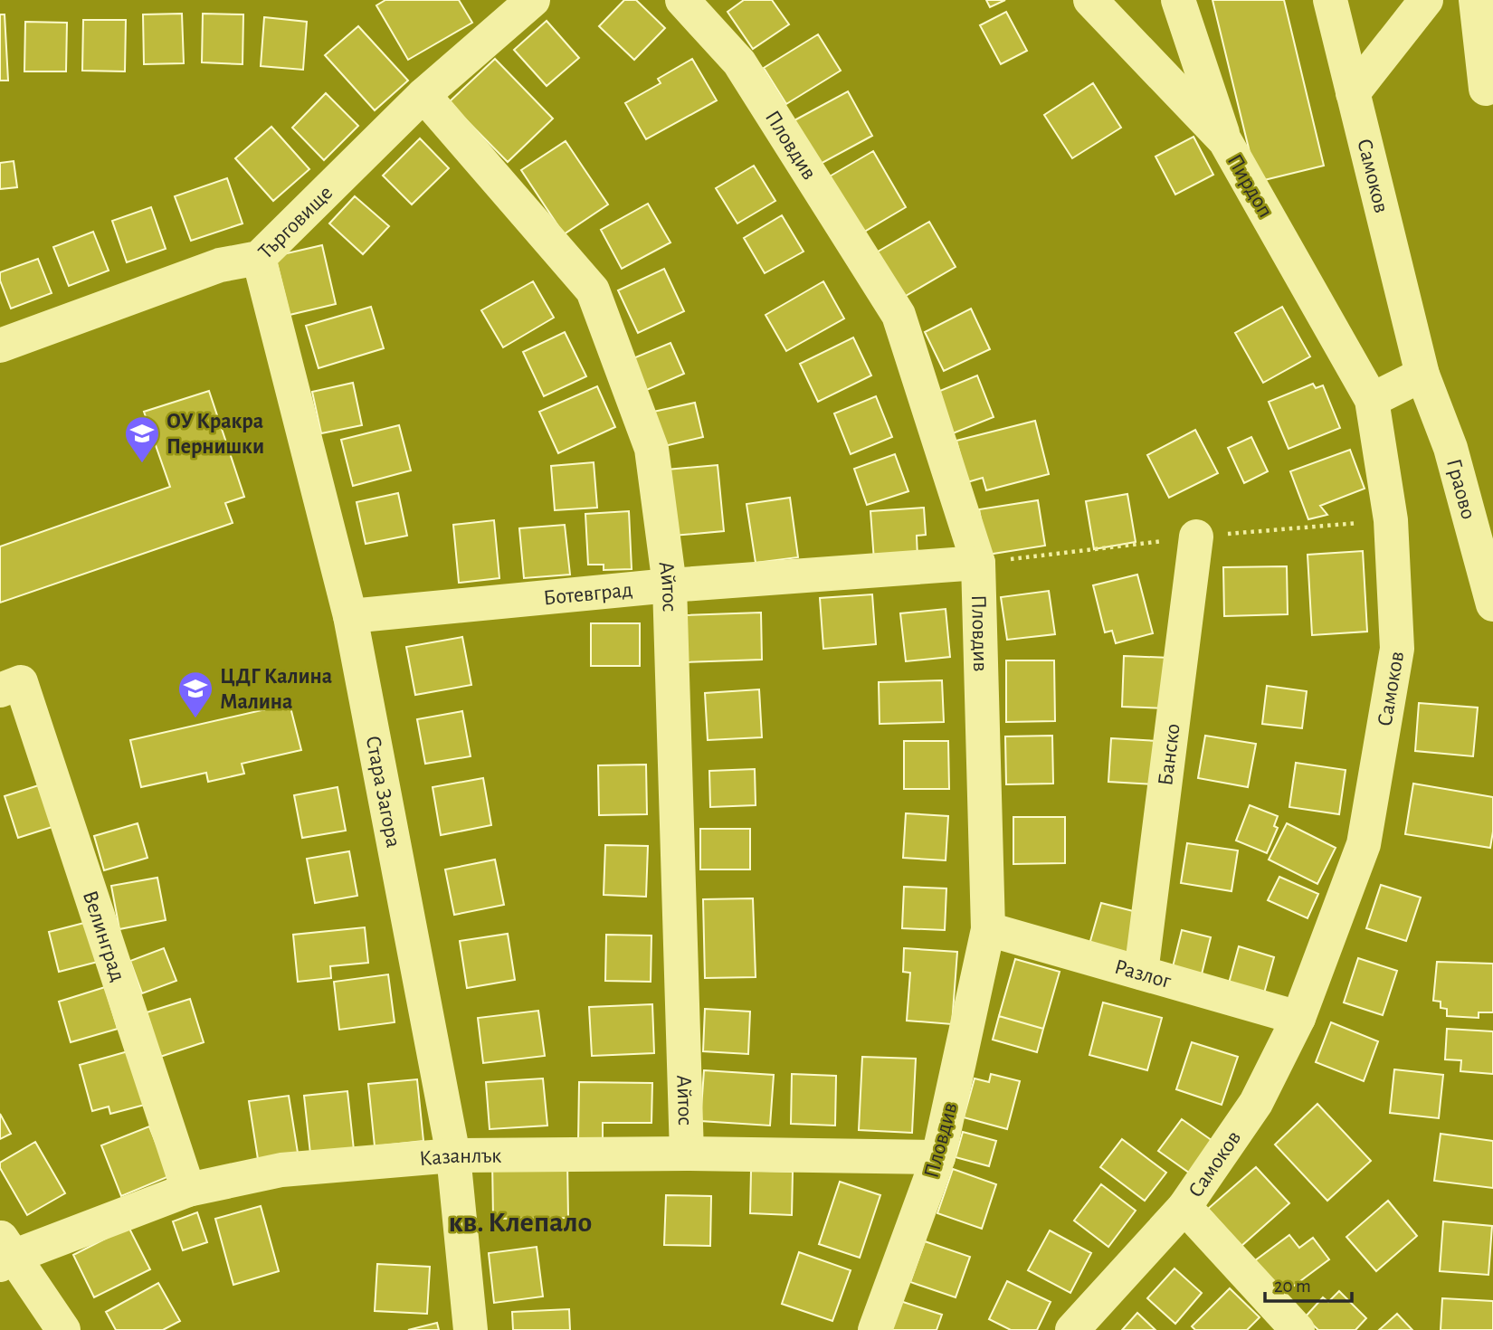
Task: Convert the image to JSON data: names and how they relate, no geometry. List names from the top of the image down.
{
  "streets": {
    "street": [
      "Пловдив",
      "Самоков",
      "Пирдоп",
      "Търговище",
      "Граово",
      "Айтос",
      "Ботевград",
      "Банско",
      "Стара Загора",
      "Велинград",
      "Разлог",
      "Казанлък"
    ]
  },
  "crossings": [
    ["Пловдив", "Ботевград"],
    ["Пловдив", "Разлог"],
    ["Пловдив", "Казанлък"],
    ["Самоков", "Пирдоп"],
    ["Самоков", "Граово"],
    ["Самоков", "Разлог"],
    ["Търговище", "Айтос"],
    ["Търговище", "Стара Загора"],
    ["Айтос", "Ботевград"],
    ["Айтос", "Казанлък"],
    ["Ботевград", "Стара Загора"],
    ["Банско", "Разлог"],
    ["Стара Загора", "Казанлък"],
    ["Велинград", "Казанлък"]
  ],
  "districts": ["кв. Клепало"],
  "places": {
    "school or university": ["ОУ Кракра Пернишки", "ЦДГ Калина Малина"]
  },
  "scale_bar": "20 m"
}
